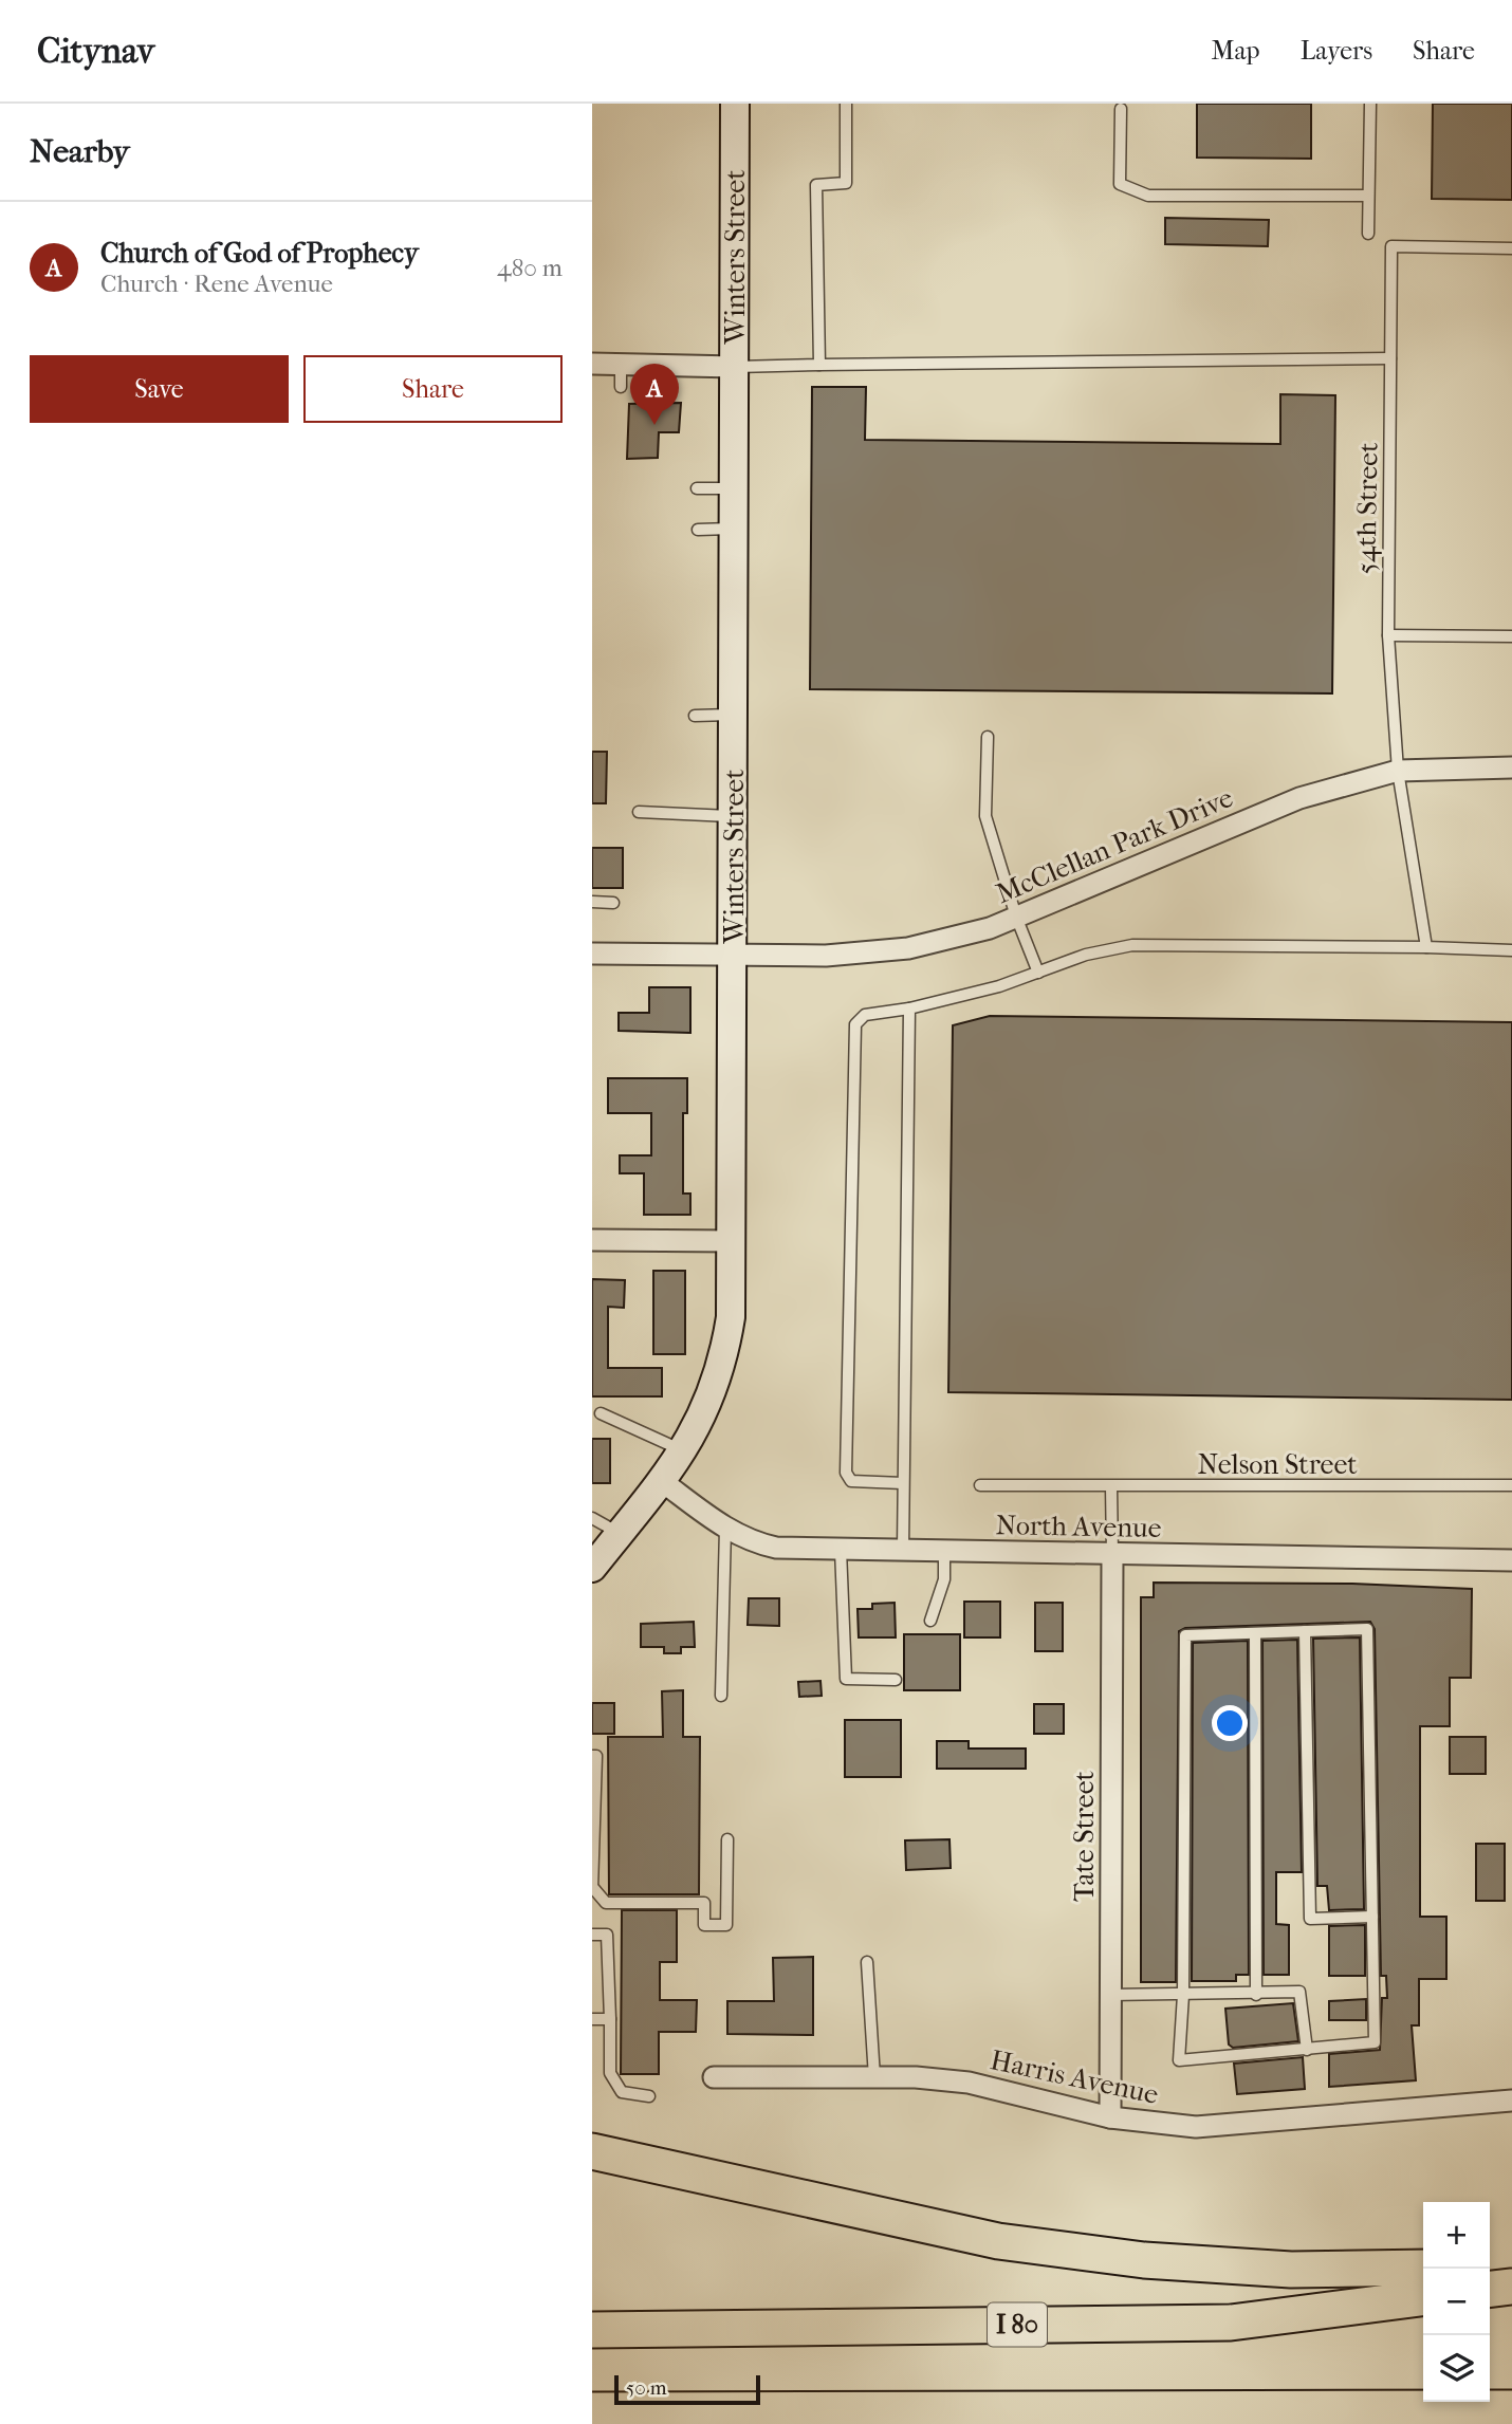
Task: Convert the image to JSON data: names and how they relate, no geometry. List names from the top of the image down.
{
  "streets": {
    "highway": ["I 80"],
    "main road": ["Winters Street"],
    "street": [
      "McClellan Park Drive",
      "North Avenue",
      "Tate Street",
      "Harris Avenue"
    ],
    "lane": ["54th Street", "Nelson Street"]
  },
  "crossings": [
    ["Winters Street", "McClellan Park Drive"],
    ["Winters Street", "North Avenue"],
    ["54th Street", "McClellan Park Drive"],
    ["North Avenue", "Tate Street"],
    ["Tate Street", "Harris Avenue"]
  ],
  "scale_bar": "50 m",
  "page": {
    "header": "Citynav",
    "nav": ["Map", "Layers", "Share"],
    "heading": "Nearby",
    "list": [
      {
        "mark": "A",
        "name": "Church of God of Prophecy",
        "note": "Church · Rene Avenue",
        "value": "480 m"
      }
    ],
    "buttons": ["Save", "Share"],
    "pins": "A",
    "map_buttons": ["+", "−"],
    "scale": "50 m"
  }
}
